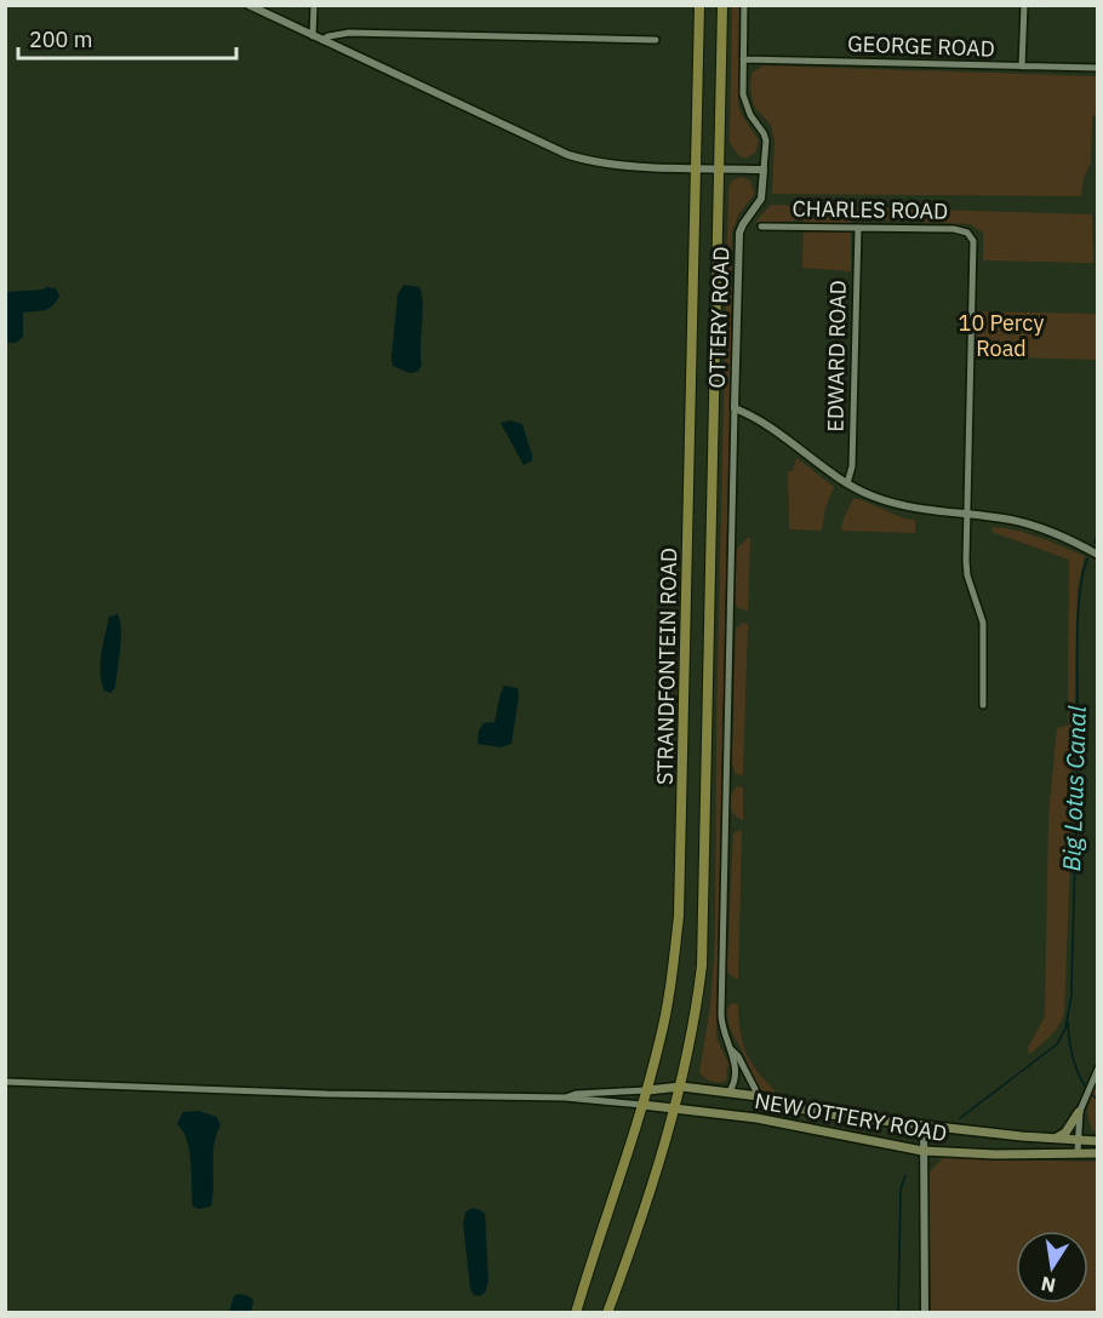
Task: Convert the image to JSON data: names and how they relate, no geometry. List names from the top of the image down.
{
  "streets": {
    "main road": ["STRANDFONTEIN ROAD", "NEW OTTERY ROAD"],
    "street": [
      "GEORGE ROAD",
      "CHARLES ROAD",
      "OTTERY ROAD",
      "EDWARD ROAD"
    ]
  },
  "crossings": [
    ["CHARLES ROAD", "OTTERY ROAD"],
    ["CHARLES ROAD", "EDWARD ROAD"],
    ["OTTERY ROAD", "EDWARD ROAD"],
    ["STRANDFONTEIN ROAD", "NEW OTTERY ROAD"]
  ],
  "water": ["Big Lotus Canal"],
  "parks": ["10 Percy Road"],
  "scale_bar": "200 m",
  "north": "bottom"
}
